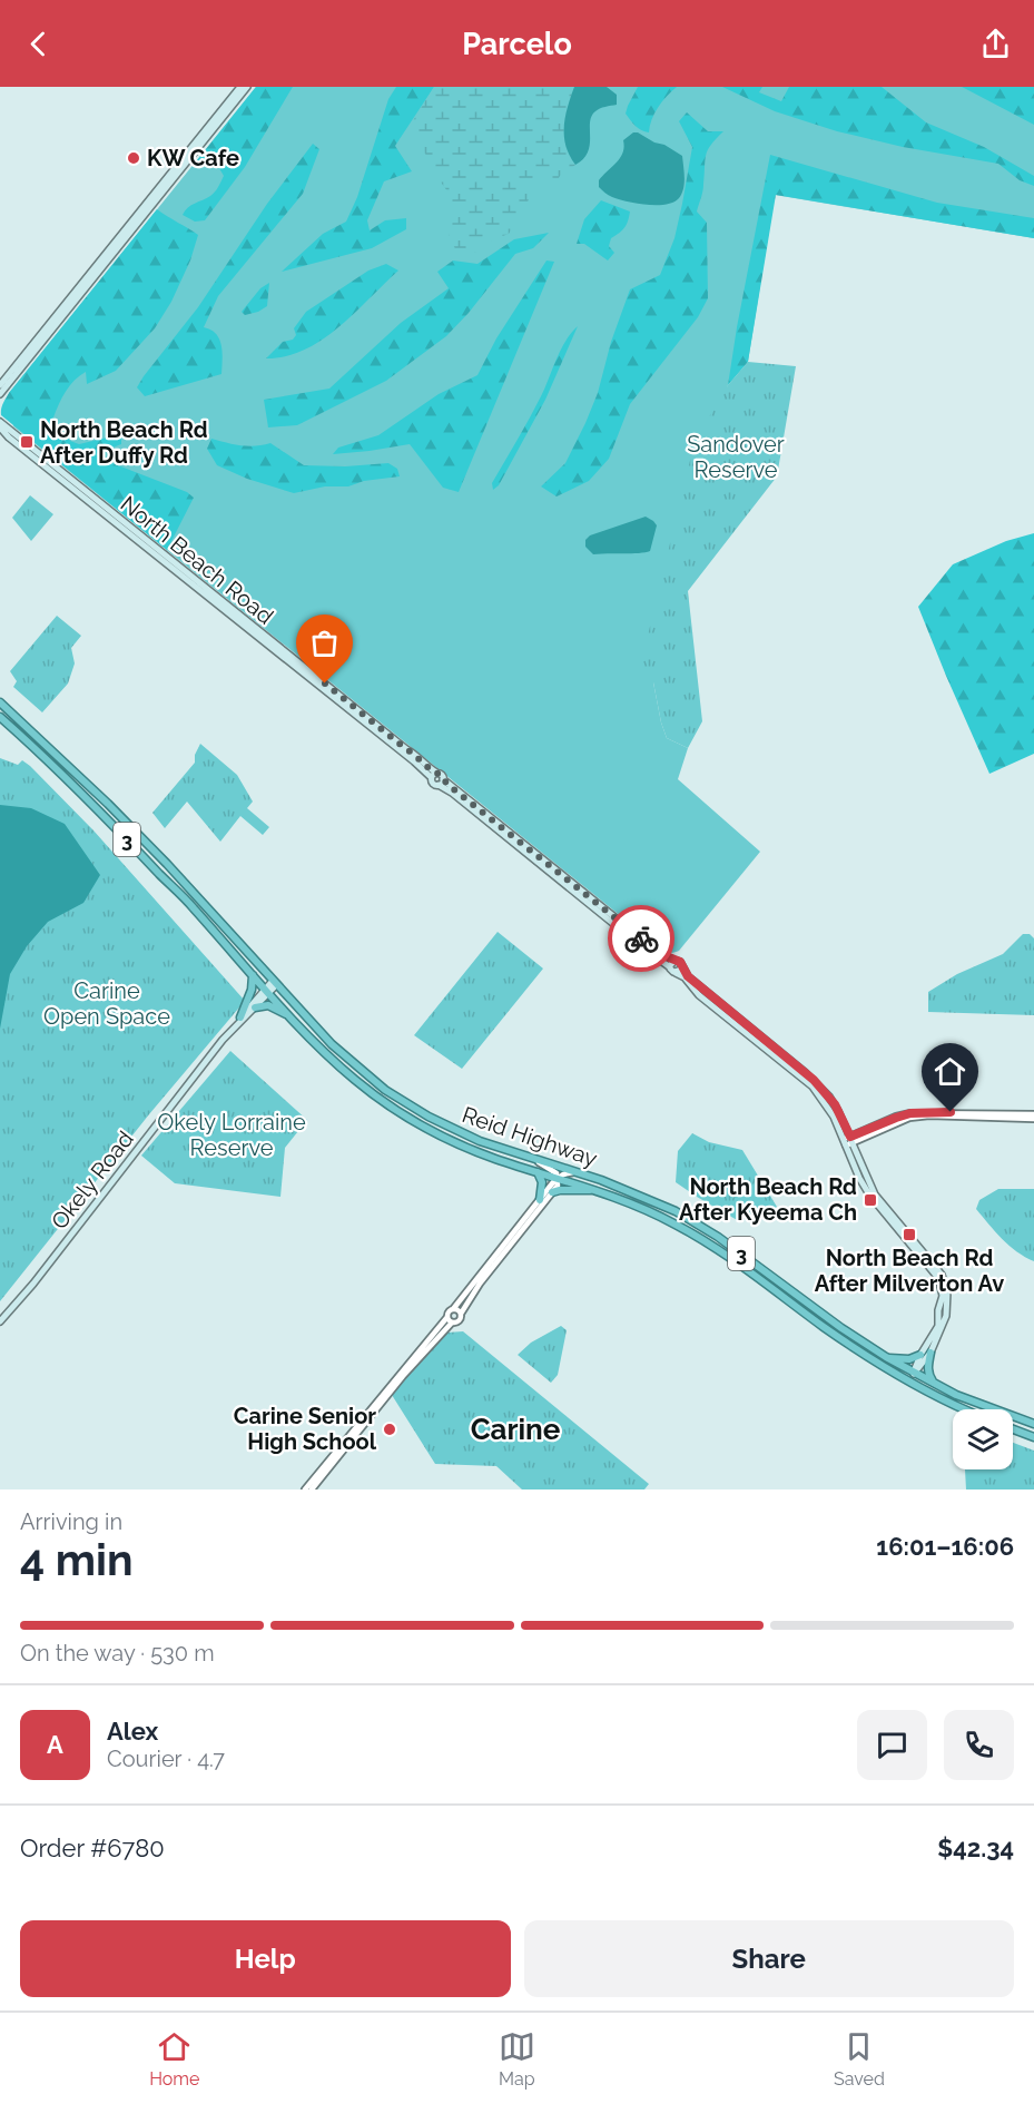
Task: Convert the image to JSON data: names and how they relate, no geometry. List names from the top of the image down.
{
  "streets": {
    "highway": ["3", "Reid Highway"],
    "main road": ["North Beach Road", "Okely Road"]
  },
  "crossings": [
    ["Reid Highway", "Okely Road"]
  ],
  "districts": ["Carine"],
  "parks": ["Sandover Reserve", "Carine Open Space", "Okely Lorraine Reserve"],
  "places": {
    "other": ["KW Cafe", "Carine Senior High School"],
    "transit": ["North Beach Rd After Duffy Rd", "North Beach Rd After Kyeema Ch", "North Beach Rd After Milverton Av"]
  },
  "page": {
    "header": "Parcelo",
    "heading": ["4 min", "Arriving in", "16:01–16:06"],
    "panel": [
      "Alex",
      "Courier · 4.7",
      "Order #6780",
      "$42.34"
    ],
    "bar": "On the way · 530 m",
    "round": "A",
    "buttons": ["Help", "Share"],
    "tabs": ["Home", "Map", "Saved"]
  }
}
